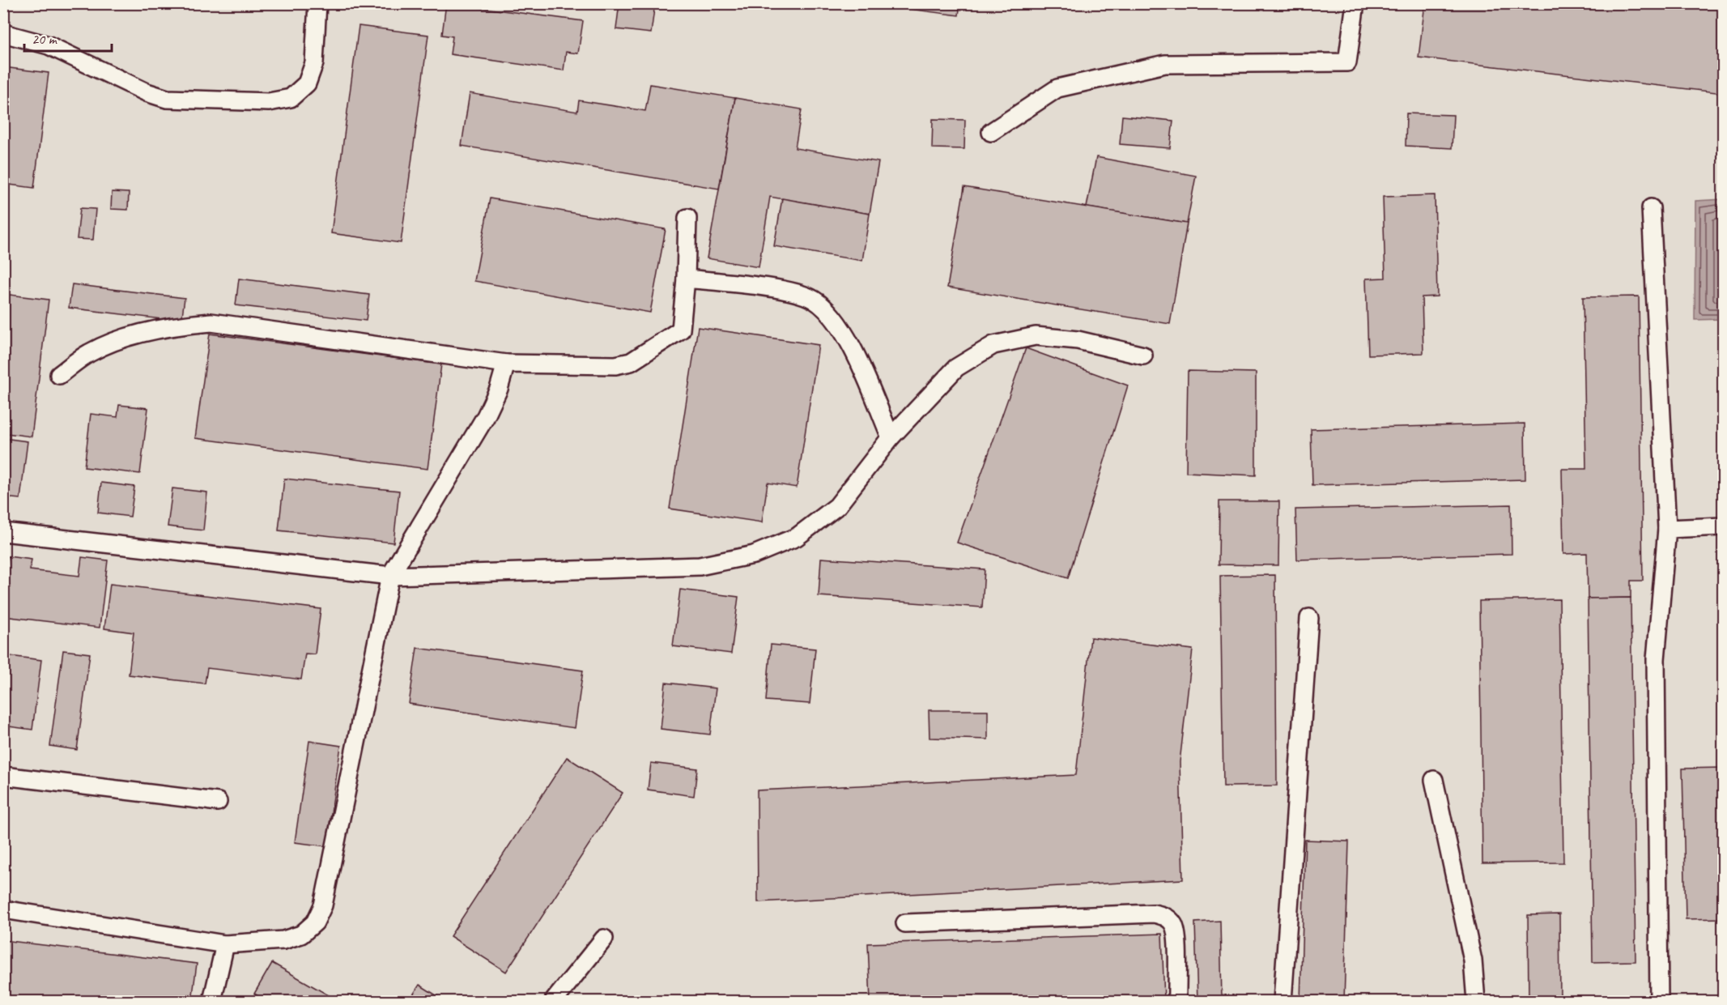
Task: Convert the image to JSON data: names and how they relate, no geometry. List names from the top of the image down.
{
  "scale_bar": "20 m"
}
